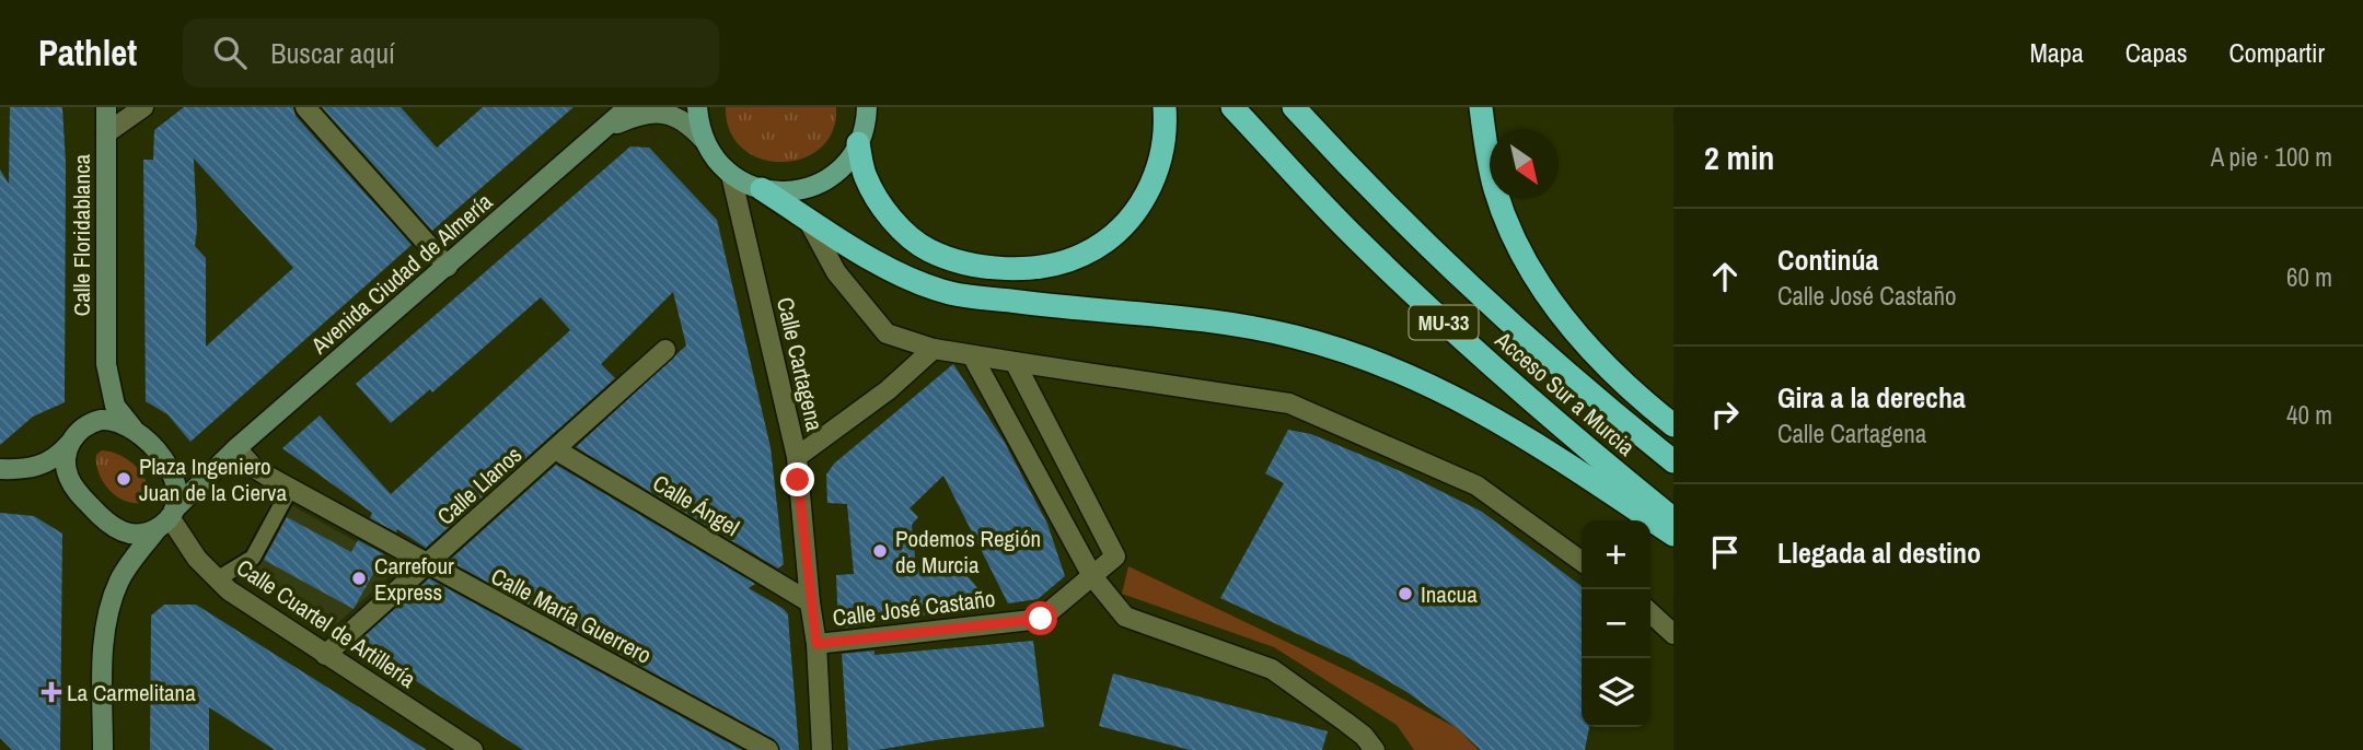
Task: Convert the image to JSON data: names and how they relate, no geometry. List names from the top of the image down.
{
  "streets": {
    "highway": ["MU-33", "Acceso Sur a Murcia"],
    "main road": ["Calle Floridablanca", "Avenida Ciudad de Almería"],
    "street": [
      "Calle Cartagena",
      "Calle Llanos",
      "Calle Ángel",
      "Calle José Castaño",
      "Calle María Guerrero",
      "Calle Cuartel de Artillería"
    ]
  },
  "crossings": [
    ["Calle Floridablanca", "Avenida Ciudad de Almería"],
    ["Calle Floridablanca", "Calle Cuartel de Artillería"],
    ["Avenida Ciudad de Almería", "Calle Cartagena"],
    ["Avenida Ciudad de Almería", "Calle María Guerrero"],
    ["Avenida Ciudad de Almería", "Calle Cuartel de Artillería"],
    ["Calle Cartagena", "Calle Ángel"],
    ["Calle Cartagena", "Calle José Castaño"],
    ["Calle Llanos", "Calle Ángel"],
    ["Calle Llanos", "Calle María Guerrero"],
    ["Calle Llanos", "Calle Cuartel de Artillería"]
  ],
  "places": {
    "other": [
      "Plaza Ingeniero Juan de la Cierva",
      "Podemos Región de Murcia",
      "Carrefour Express",
      "Inacua"
    ],
    "health": ["La Carmelitana"]
  },
  "north": "bottom right",
  "page": {
    "header": "Pathlet",
    "search": "Buscar aquí",
    "nav": ["Mapa", "Capas", "Compartir"],
    "heading": ["2 min", "A pie · 100 m"],
    "list": [
      ["Continúa", "Calle José Castaño", "60 m"],
      ["Gira a la derecha", "Calle Cartagena", "40 m"],
      "Llegada al destino"
    ],
    "map_buttons": ["+", "−"]
  }
}
